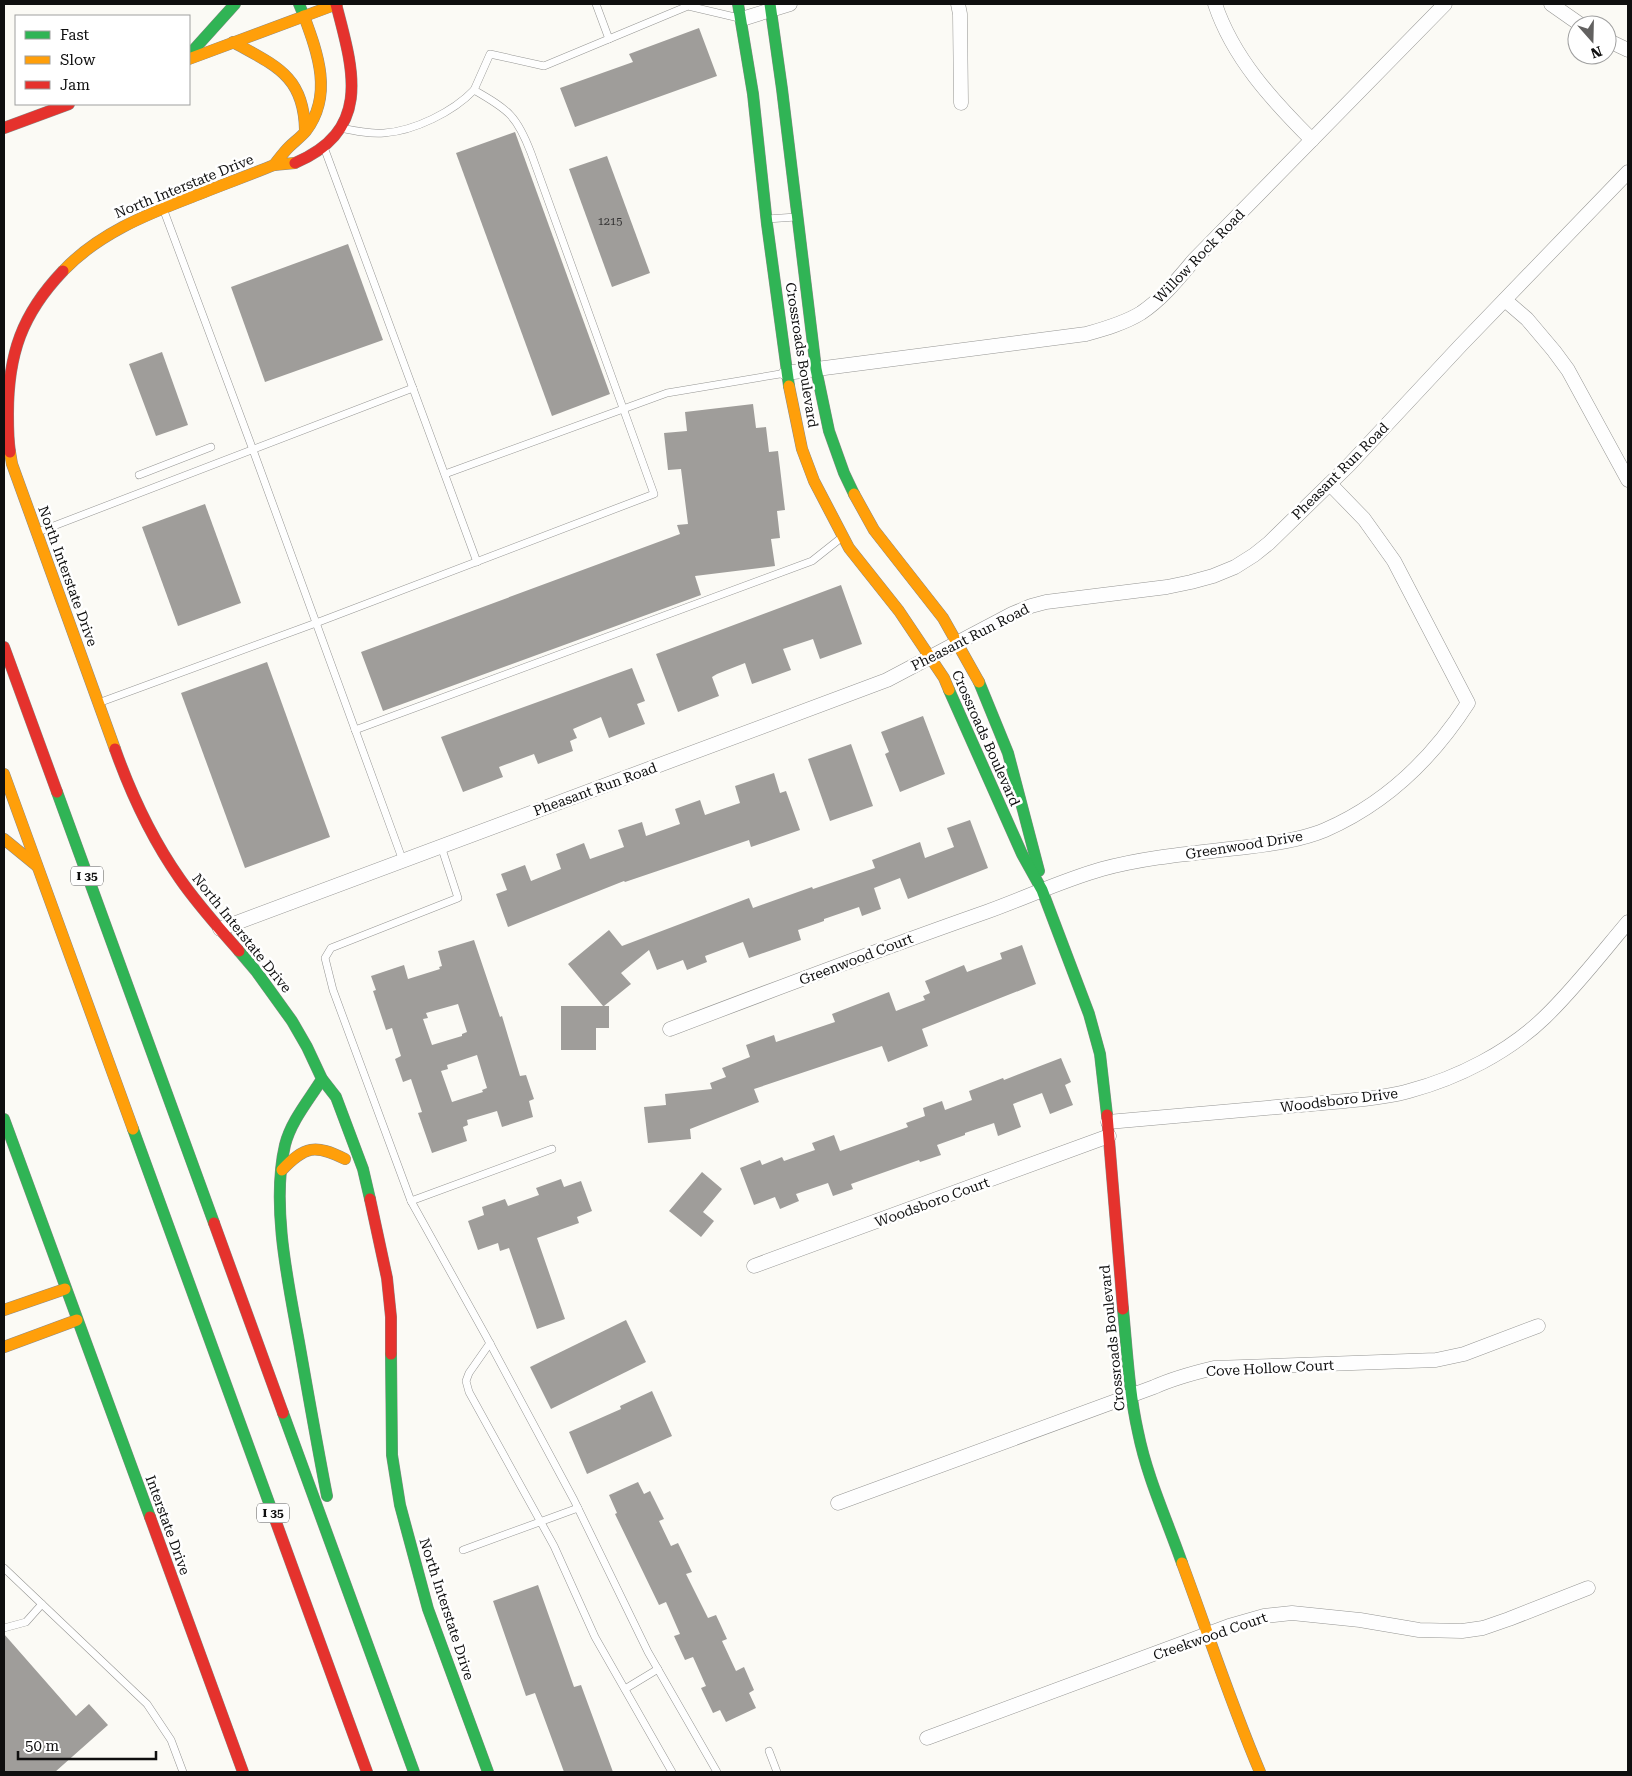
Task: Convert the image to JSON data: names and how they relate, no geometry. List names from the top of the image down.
{
  "streets": {
    "main road": [
      "North Interstate Drive",
      "Crossroads Boulevard",
      "I 35",
      "Interstate Drive"
    ],
    "street": [
      "Willow Rock Road",
      "Pheasant Run Road",
      "Greenwood Drive",
      "Greenwood Court",
      "Woodsboro Drive",
      "Woodsboro Court",
      "Cove Hollow Court",
      "Creekwood Court"
    ]
  },
  "crossings": [
    ["North Interstate Drive", "Pheasant Run Road"],
    ["Willow Rock Road", "Crossroads Boulevard"],
    ["Crossroads Boulevard", "Pheasant Run Road"],
    ["Crossroads Boulevard", "Greenwood Drive"],
    ["Crossroads Boulevard", "Greenwood Court"],
    ["Crossroads Boulevard", "Woodsboro Drive"],
    ["Crossroads Boulevard", "Woodsboro Court"],
    ["Crossroads Boulevard", "Cove Hollow Court"],
    ["Crossroads Boulevard", "Creekwood Court"],
    ["Pheasant Run Road", "Greenwood Drive"],
    ["Greenwood Drive", "Greenwood Court"],
    ["Woodsboro Drive", "Woodsboro Court"]
  ],
  "house_numbers": ["1215"],
  "legend": ["Fast", "Slow", "Jam"],
  "scale_bar": "50 m",
  "north": "bottom"
}
